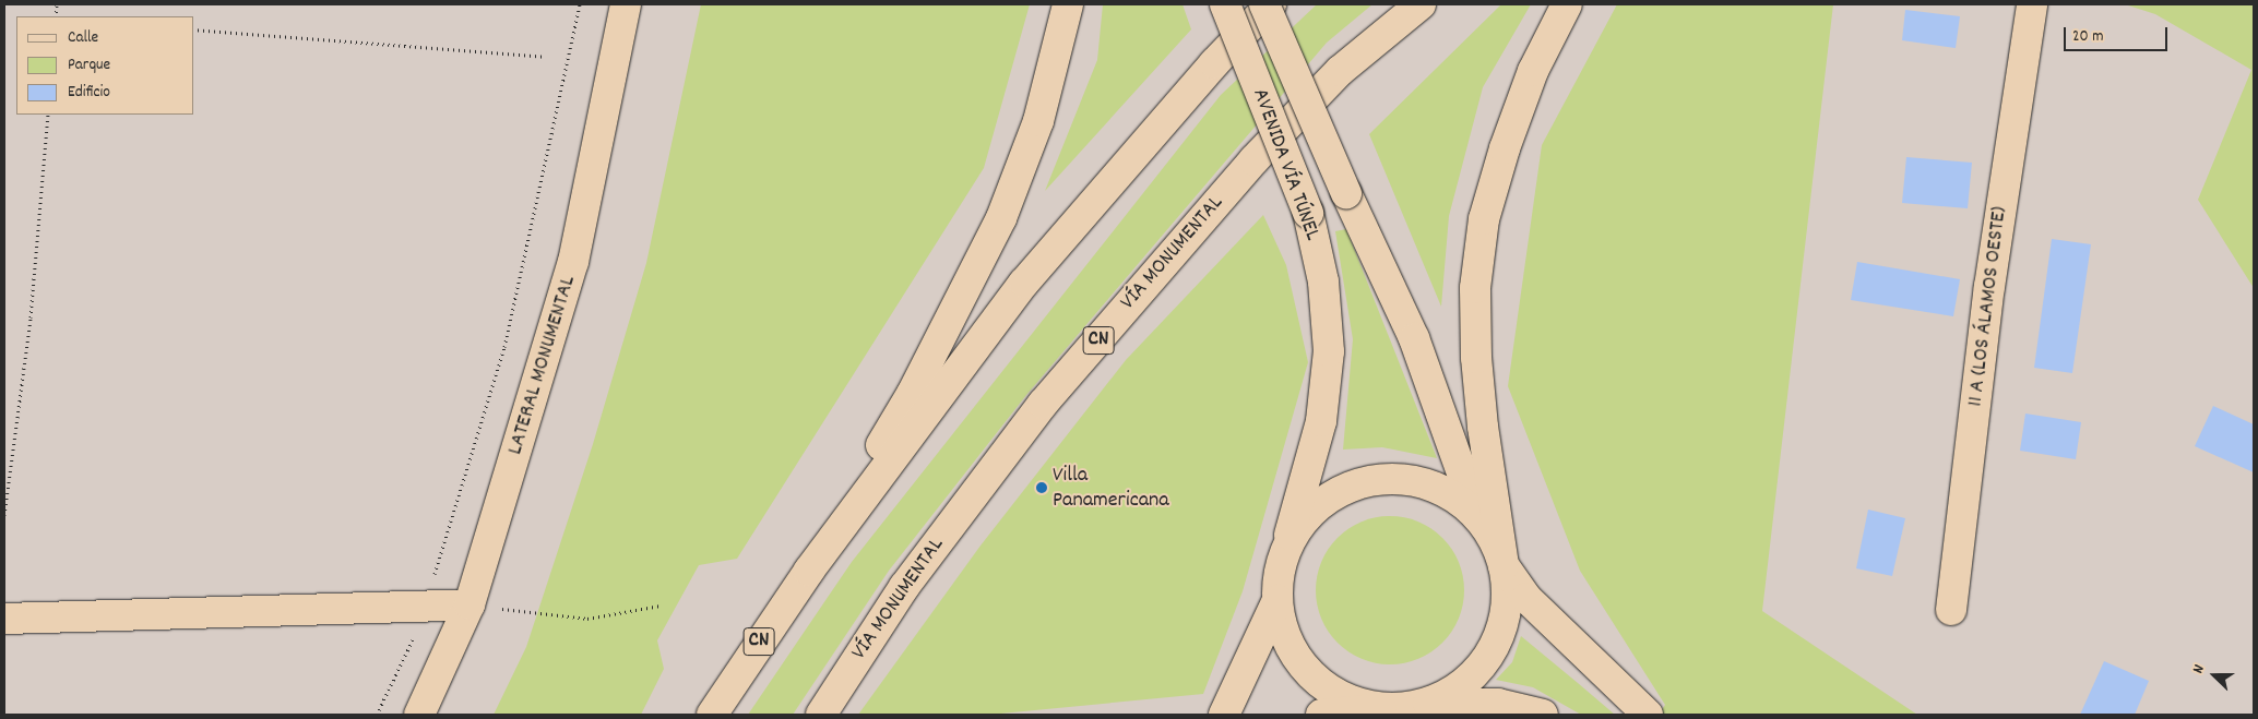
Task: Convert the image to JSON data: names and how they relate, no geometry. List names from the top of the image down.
{
  "streets": {
    "main road": [
      "AVENIDA VÍA TÚNEL",
      "VÍA MONUMENTAL",
      "11 A (LOS ÁLAMOS OESTE)",
      "CN",
      "LATERAL MONUMENTAL"
    ]
  },
  "places": ["Villa Panamericana"],
  "legend": ["Calle", "Parque", "Edificio"],
  "scale_bar": "20 m",
  "north": "left"
}
